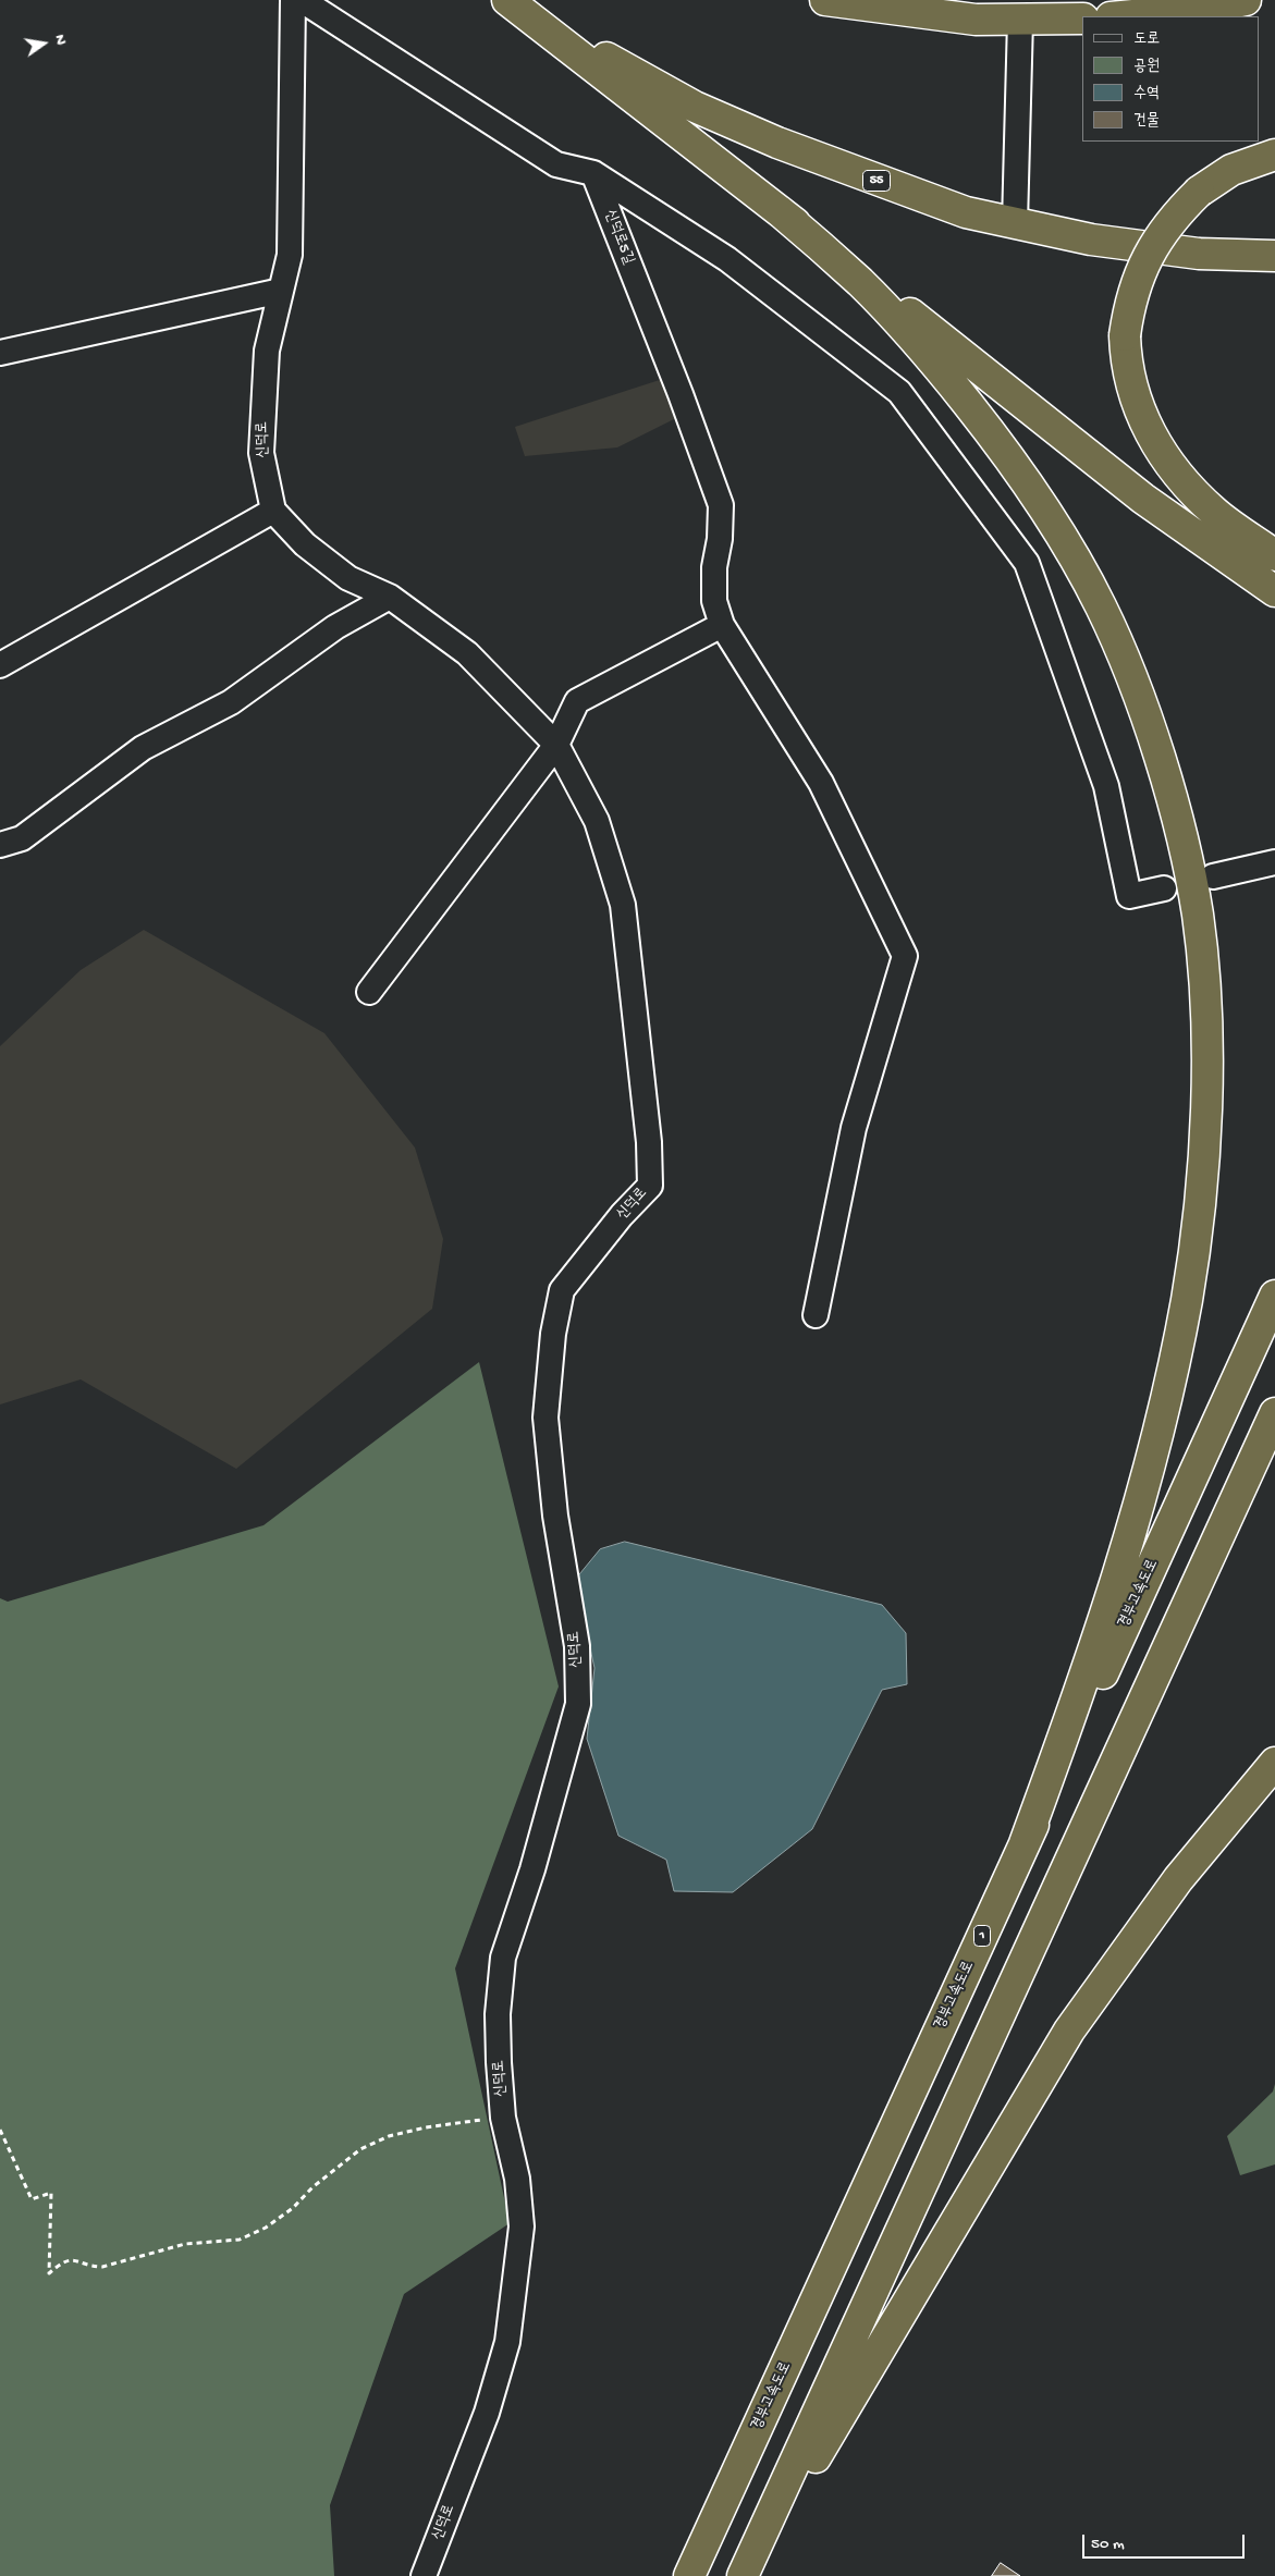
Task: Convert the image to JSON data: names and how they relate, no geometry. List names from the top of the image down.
{
  "streets": {
    "highway": ["55", "경부고속도로", "1"],
    "street": ["신덕로5길", "신덕로"]
  },
  "legend": [
    "도로",
    "공원",
    "수역",
    "건물"
  ],
  "scale_bar": "50 m",
  "north": "right"
}
